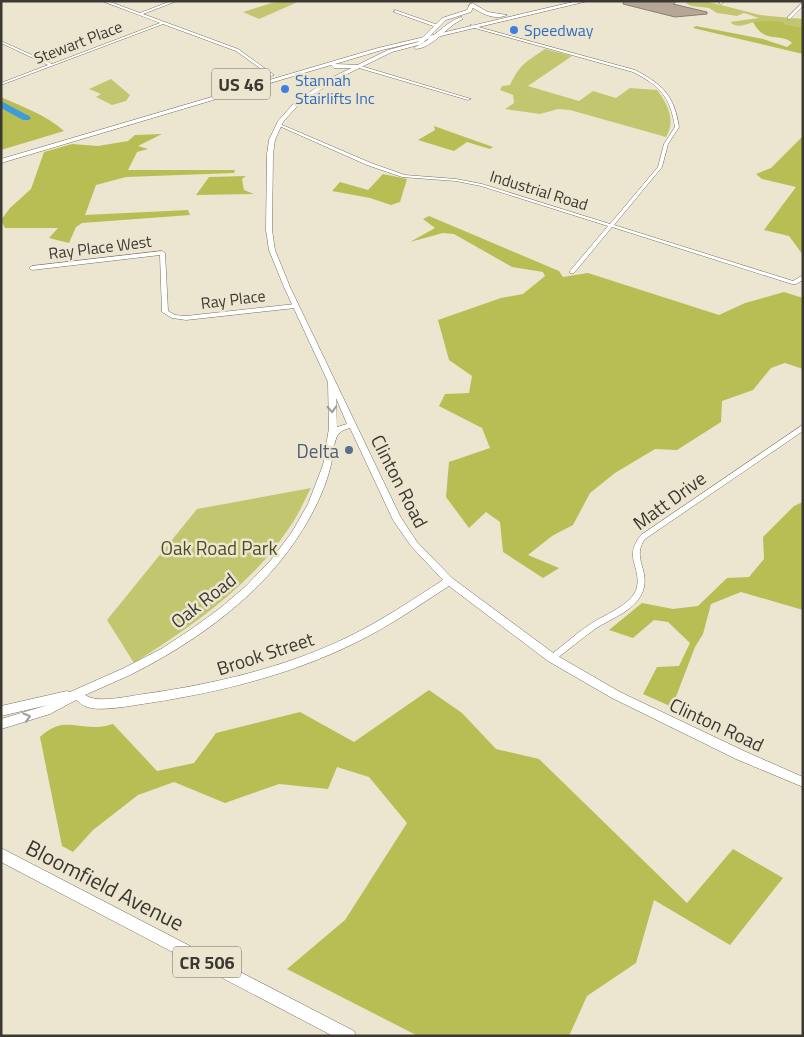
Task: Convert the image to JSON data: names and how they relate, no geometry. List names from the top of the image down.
{
  "streets": {
    "highway": ["US 46"],
    "main road": ["Bloomfield Avenue", "CR 506"],
    "street": [
      "Stewart Place",
      "Industrial Road",
      "Ray Place West",
      "Ray Place",
      "Clinton Road",
      "Matt Drive",
      "Oak Road",
      "Brook Street"
    ]
  },
  "crossings": [
    ["Industrial Road", "Clinton Road"],
    ["Ray Place West", "Ray Place"],
    ["Ray Place", "Clinton Road"],
    ["Clinton Road", "Matt Drive"],
    ["Clinton Road", "Oak Road"],
    ["Clinton Road", "Brook Street"],
    ["Oak Road", "Brook Street"]
  ],
  "parks": ["Oak Road Park"],
  "places": ["Speedway", "Stannah Stairlifts Inc", "Delta"]
}
